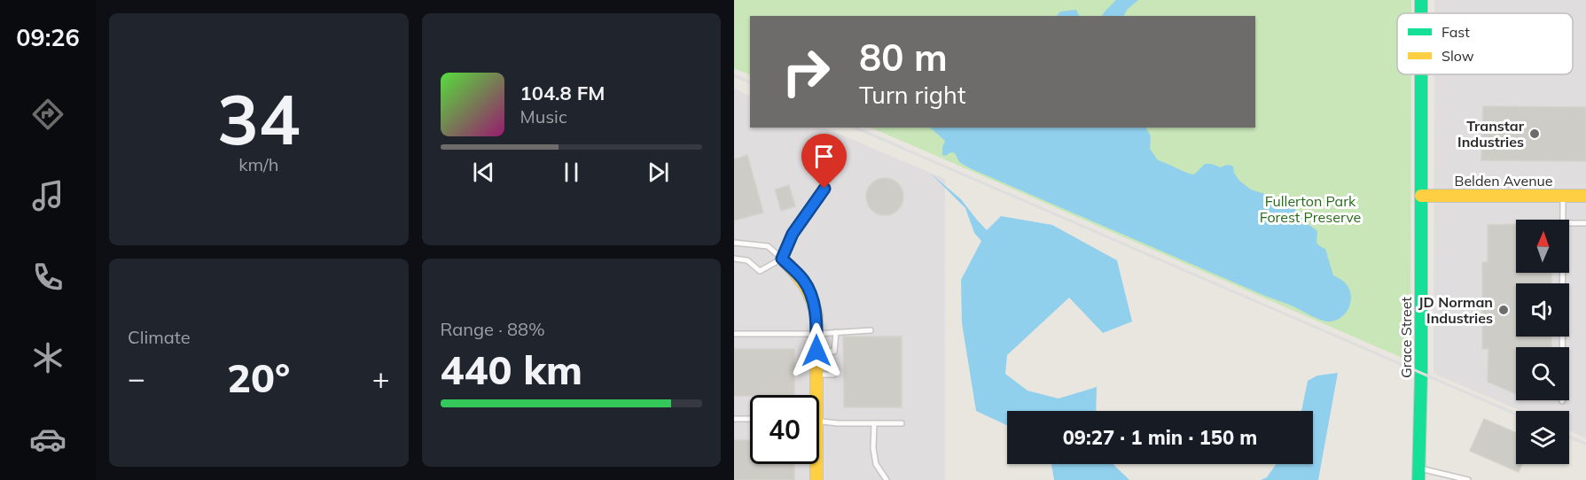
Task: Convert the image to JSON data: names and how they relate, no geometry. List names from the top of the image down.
{
  "streets": {
    "street": ["Belden Avenue", "Grace Street"]
  },
  "crossings": [
    ["Belden Avenue", "Grace Street"]
  ],
  "parks": ["Fullerton Park Forest Preserve"],
  "places": ["Transtar Industries", "JD Norman Industries"],
  "legend": ["Fast", "Slow"],
  "north": "top",
  "page": {
    "tabs": "09:26",
    "tile": [
      ["34", "km/h"],
      "Climate",
      ["Range · 88%", "440 km"]
    ],
    "turn": ["80 m", "Turn right"],
    "song": ["104.8 FM", "Music"],
    "heat": ["−", "20°", "+"],
    "limit": "40",
    "trip": "09:27 · 1 min · 150 m"
  }
}
